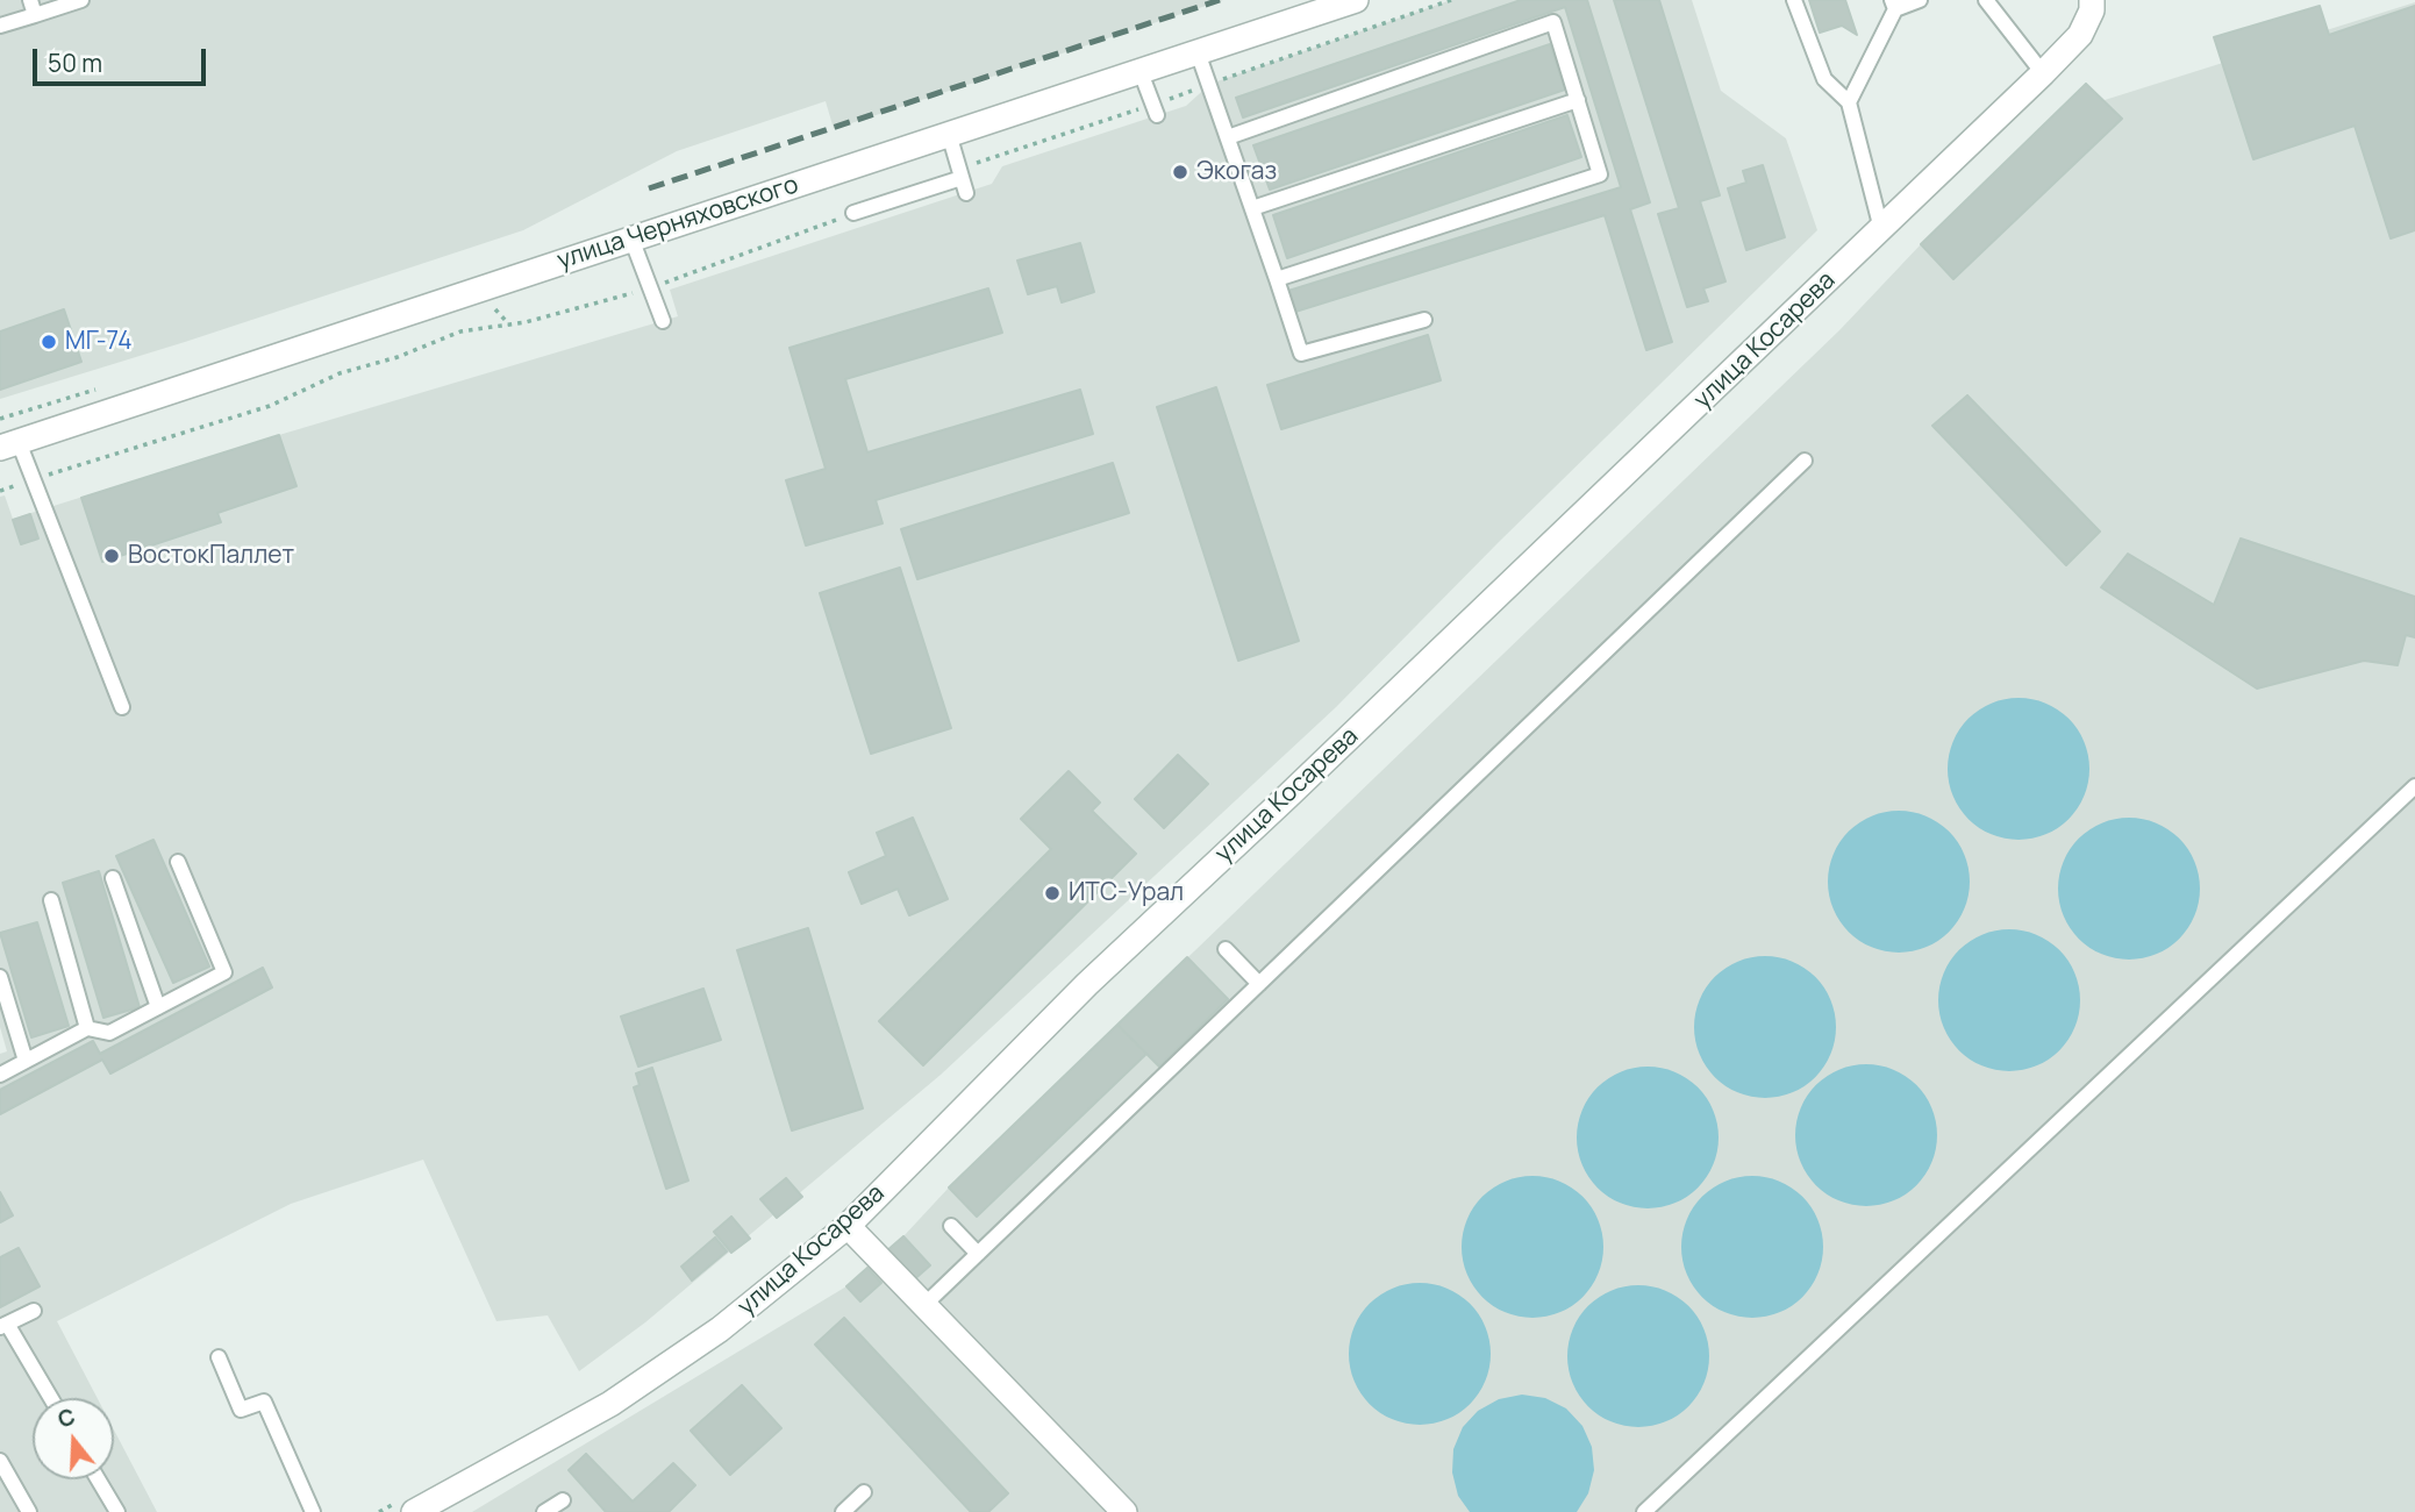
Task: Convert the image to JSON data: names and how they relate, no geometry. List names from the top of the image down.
{
  "streets": {
    "street": ["улица Черняховского", "улица Косарева"]
  },
  "places": [
    "Экогаз",
    "МГ-74",
    "ВостокПаллет",
    "ИТС-Урал"
  ],
  "scale_bar": "50 m",
  "north": "top"
}
